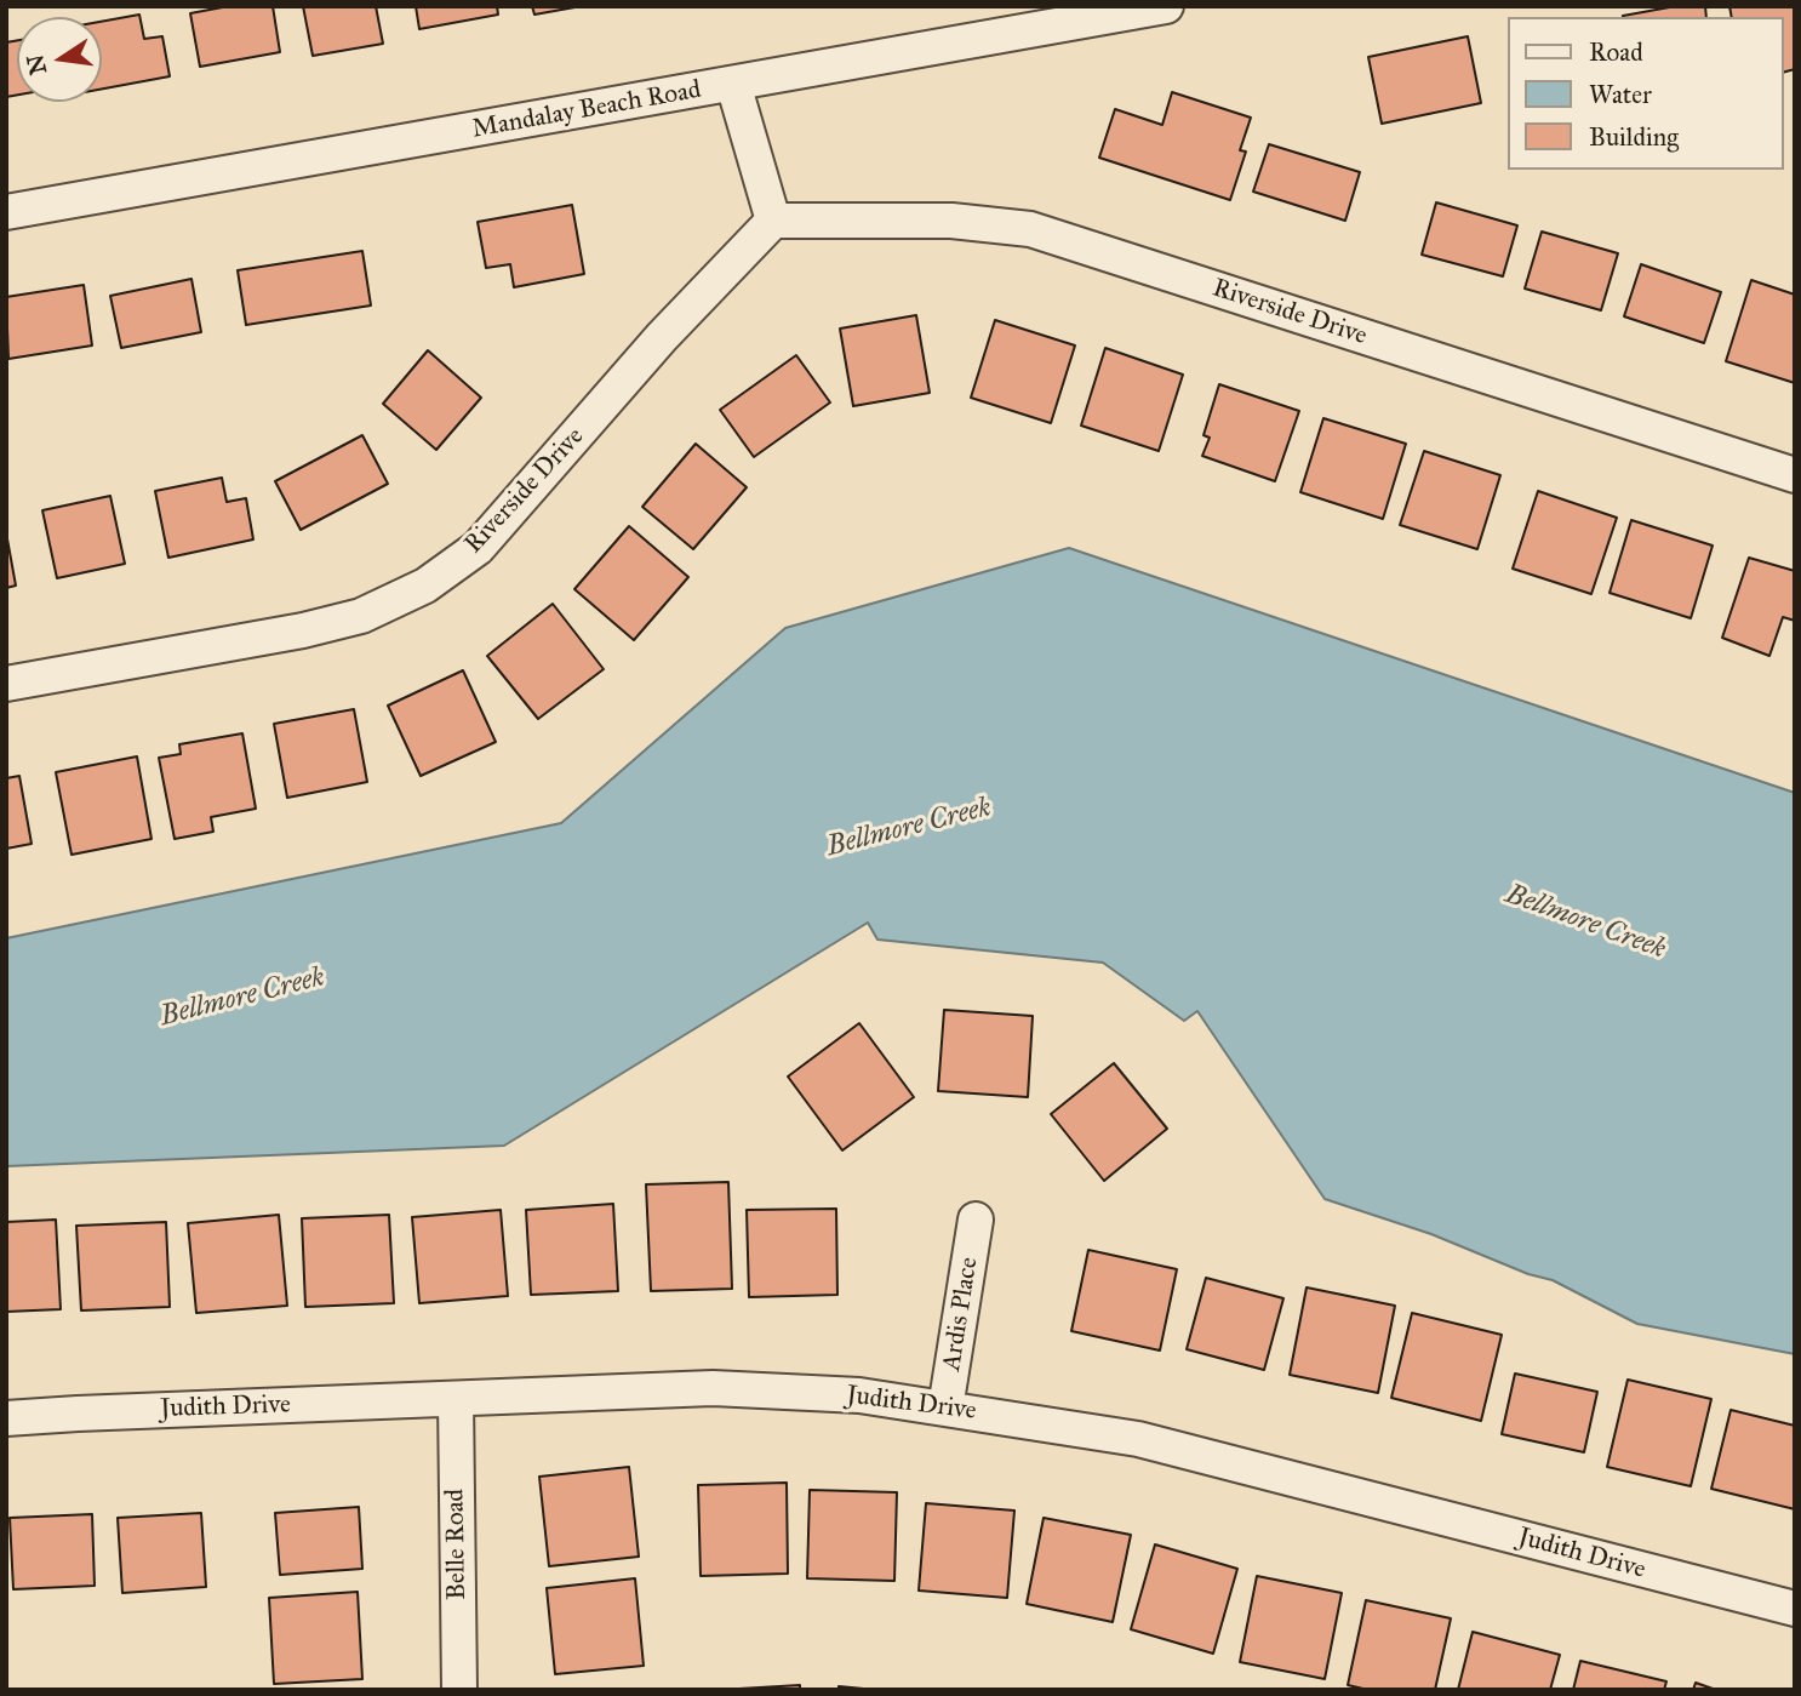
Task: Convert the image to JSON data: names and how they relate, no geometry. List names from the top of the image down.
{
  "streets": {
    "street": [
      "Mandalay Beach Road",
      "Riverside Drive",
      "Ardis Place",
      "Judith Drive",
      "Belle Road"
    ]
  },
  "crossings": [
    ["Ardis Place", "Judith Drive"],
    ["Judith Drive", "Belle Road"]
  ],
  "water": ["Bellmore Creek"],
  "legend": ["Road", "Water", "Building"],
  "north": "left"
}
